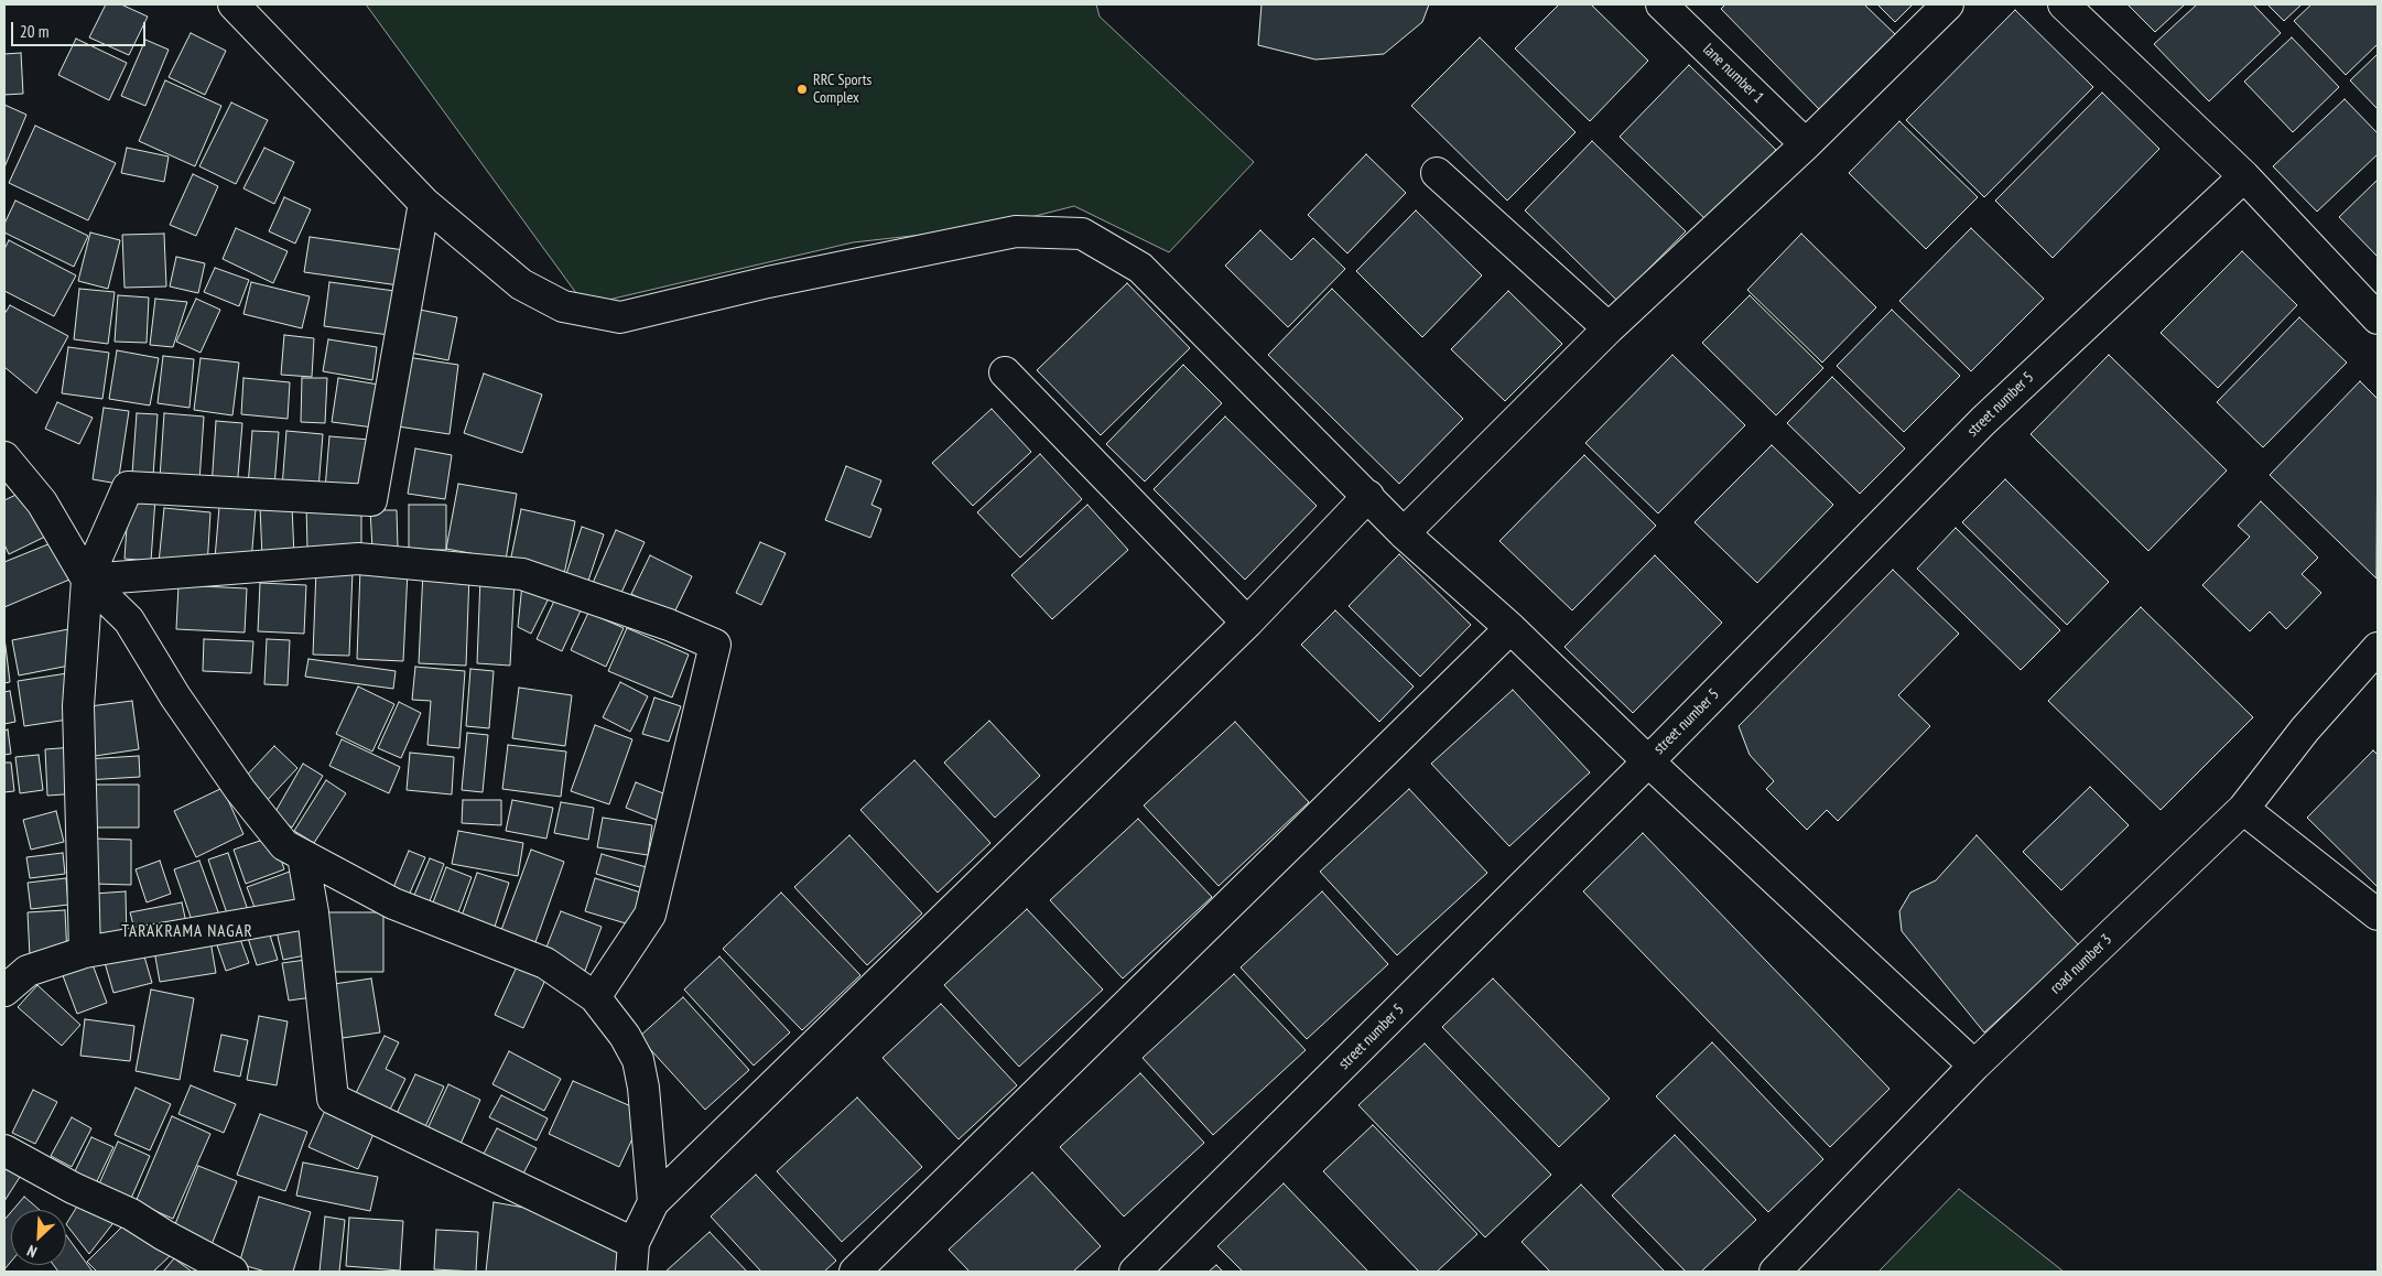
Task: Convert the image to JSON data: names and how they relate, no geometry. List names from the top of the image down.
{
  "streets": {
    "street": ["lane number 1", "street number 5", "road number 3"]
  },
  "districts": ["TARAKRAMA NAGAR"],
  "places": ["RRC Sports Complex"],
  "scale_bar": "20 m",
  "north": "bottom left"
}
